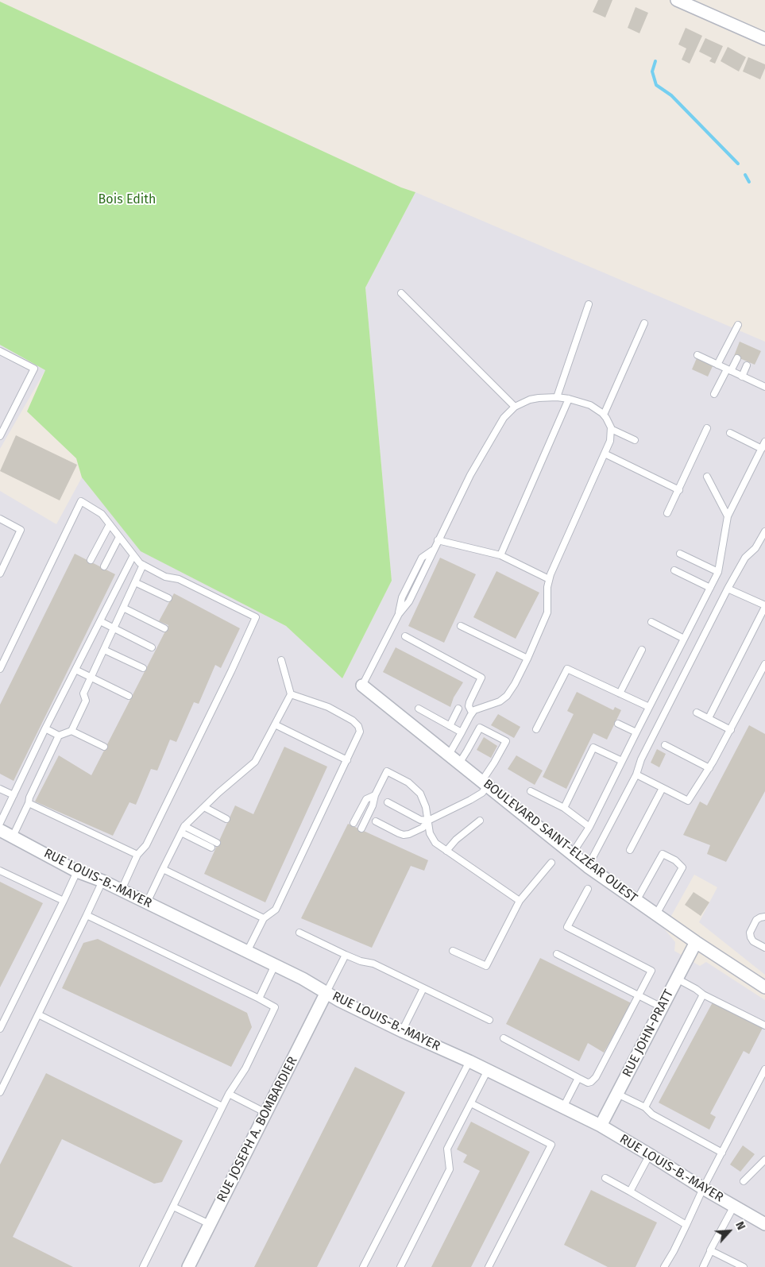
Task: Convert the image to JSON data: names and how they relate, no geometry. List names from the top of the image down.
{
  "streets": {
    "street": [
      "BOULEVARD SAINT-ELZÉAR OUEST",
      "RUE LOUIS-B.-MAYER",
      "RUE JOHN-PRATT",
      "RUE JOSEPH A. BOMBARDIER"
    ]
  },
  "crossings": [
    ["BOULEVARD SAINT-ELZÉAR OUEST", "RUE JOHN-PRATT"],
    ["RUE LOUIS-B.-MAYER", "RUE JOHN-PRATT"],
    ["RUE LOUIS-B.-MAYER", "RUE JOSEPH A. BOMBARDIER"]
  ],
  "parks": ["Bois Edith"],
  "north": "top right"
}
